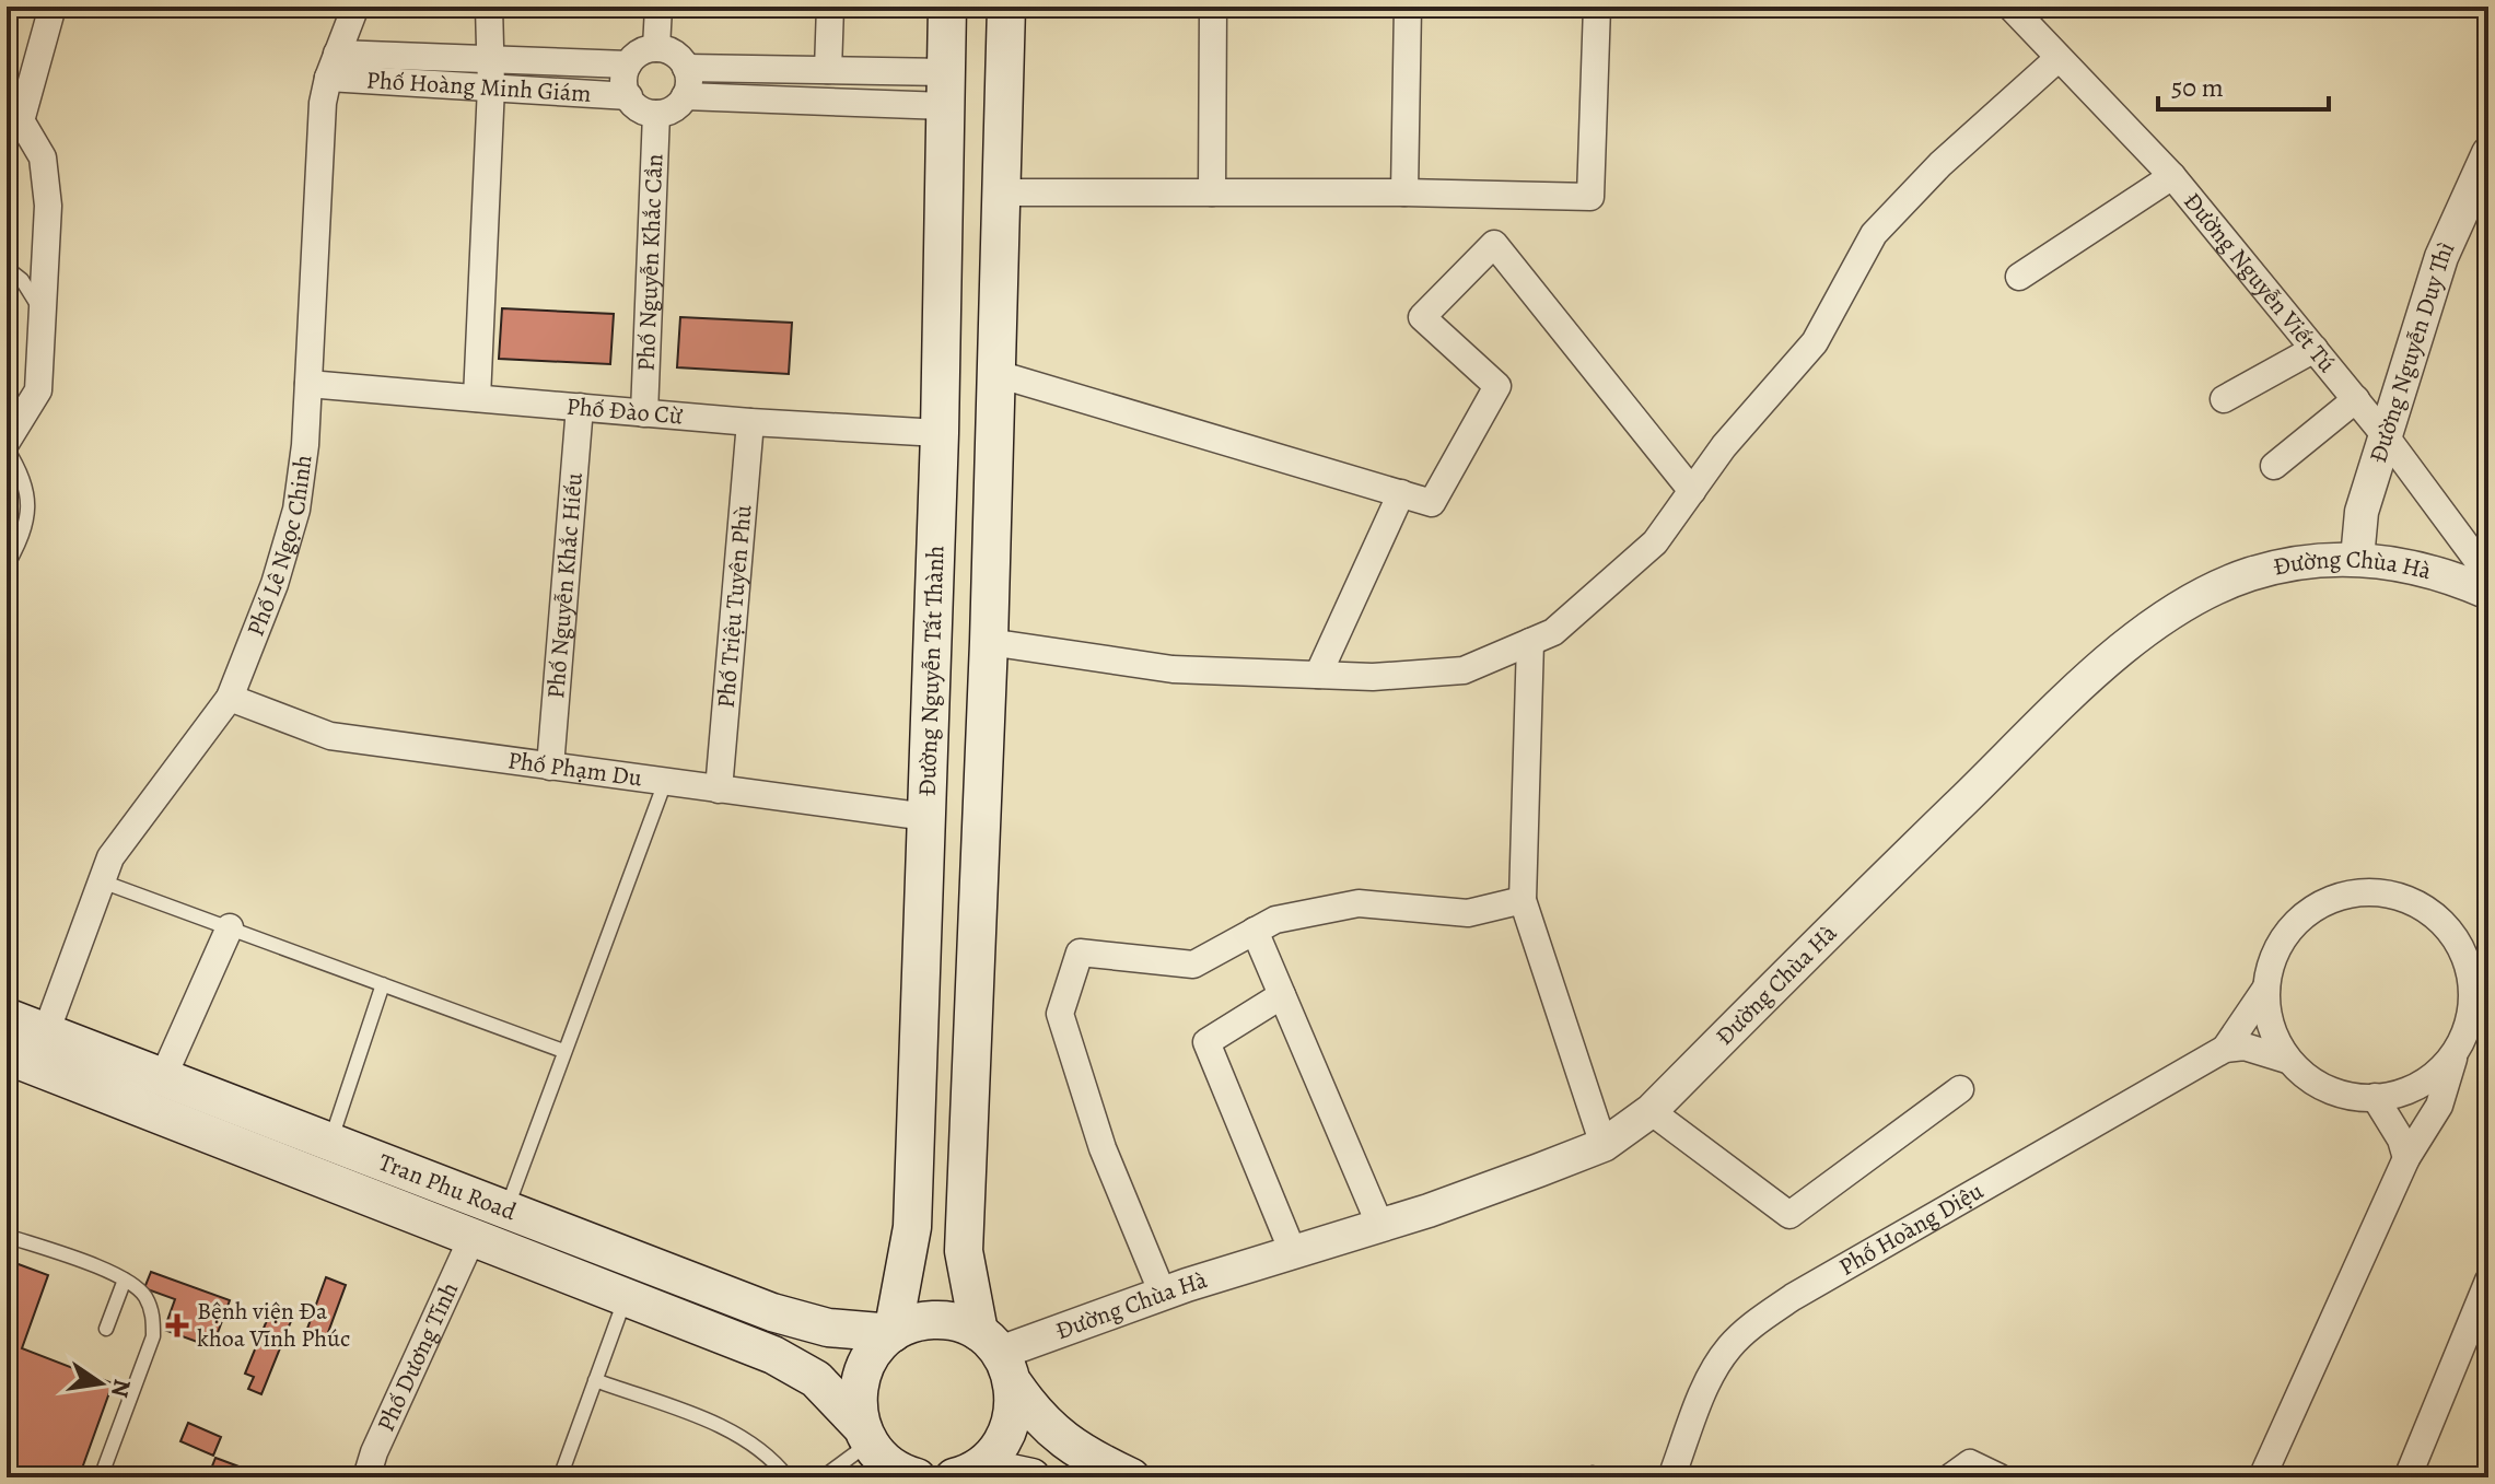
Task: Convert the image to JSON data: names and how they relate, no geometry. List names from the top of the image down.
{
  "streets": {
    "main road": ["Đường Nguyễn Tất Thành", "Tran Phu Road"],
    "street": [
      "Phố Hoàng Minh Giám",
      "Phố Nguyễn Khắc Cần",
      "Đường Nguyễn Viết Tú",
      "Đường Nguyễn Duy Thì",
      "Phố Đào Cừ",
      "Phố Lê Ngọc Chinh",
      "Đường Chùa Hà",
      "Phố Nguyễn Khắc Hiếu",
      "Phố Triệu Tuyên Phù",
      "Phố Phạm Du",
      "Phố Hoàng Diệu",
      "Phố Dương Tĩnh"
    ]
  },
  "crossings": [
    ["Phố Hoàng Minh Giám", "Phố Nguyễn Khắc Cần"],
    ["Phố Hoàng Minh Giám", "Phố Lê Ngọc Chinh"],
    ["Phố Nguyễn Khắc Cần", "Phố Đào Cừ"],
    ["Đường Nguyễn Viết Tú", "Đường Nguyễn Duy Thì"],
    ["Đường Nguyễn Duy Thì", "Đường Chùa Hà"],
    ["Phố Đào Cừ", "Phố Lê Ngọc Chinh"],
    ["Phố Đào Cừ", "Phố Nguyễn Khắc Hiếu"],
    ["Phố Đào Cừ", "Phố Triệu Tuyên Phù"],
    ["Phố Đào Cừ", "Đường Nguyễn Tất Thành"],
    ["Phố Lê Ngọc Chinh", "Phố Phạm Du"],
    ["Phố Lê Ngọc Chinh", "Tran Phu Road"],
    ["Phố Nguyễn Khắc Hiếu", "Phố Phạm Du"],
    ["Phố Triệu Tuyên Phù", "Phố Phạm Du"],
    ["Đường Nguyễn Tất Thành", "Phố Phạm Du"],
    ["Đường Nguyễn Tất Thành", "Tran Phu Road"],
    ["Tran Phu Road", "Phố Dương Tĩnh"]
  ],
  "places": {
    "health": ["Bệnh viện Đa khoa Vĩnh Phúc"]
  },
  "scale_bar": "50 m",
  "north": "right"
}
